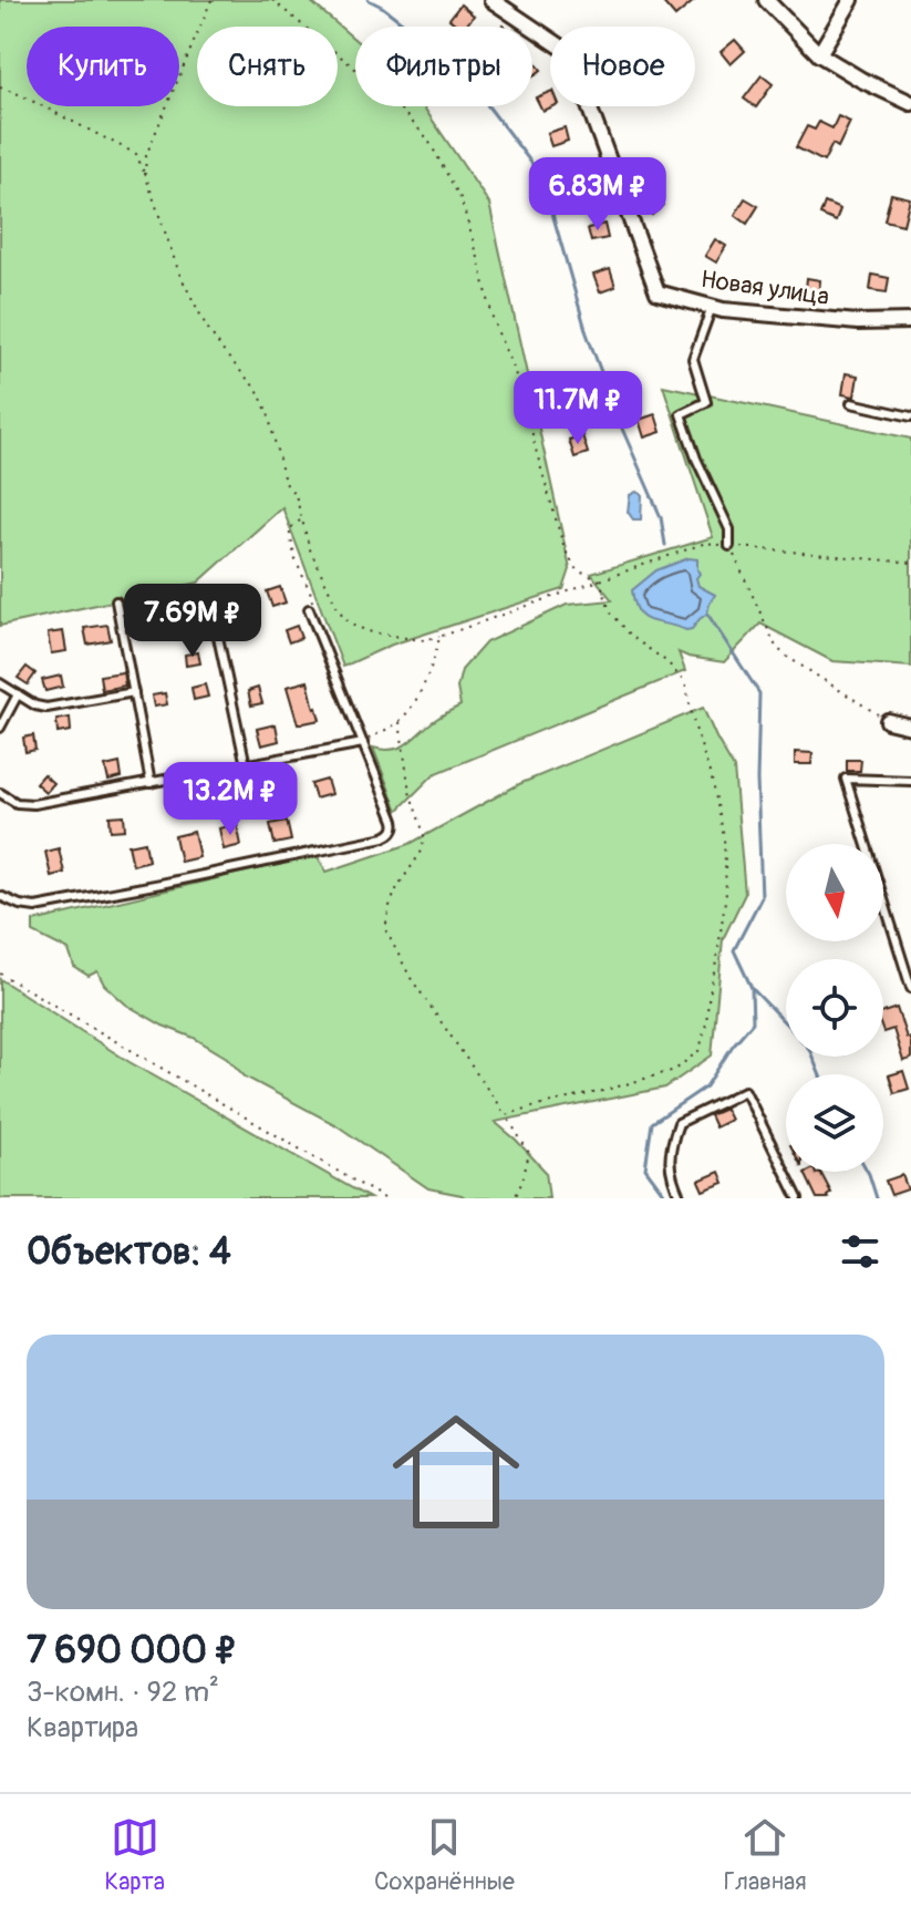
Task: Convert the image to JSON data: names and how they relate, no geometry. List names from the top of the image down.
{
  "streets": {
    "street": ["Новая улица"]
  },
  "north": "bottom",
  "page": {
    "chip": [
      "Купить",
      "Снять",
      "Фильтры",
      "Новое"
    ],
    "price": [
      "6.83M ₽",
      "11.7M ₽",
      "7.69M ₽",
      "13.2M ₽"
    ],
    "heading": "Объектов: 4",
    "list": [
      {
        "name": "7 690 000 ₽",
        "note": "3-комн. · 92 m² · Квартира"
      }
    ],
    "tabs": ["Карта", "Сохранённые", "Главная"]
  }
}
